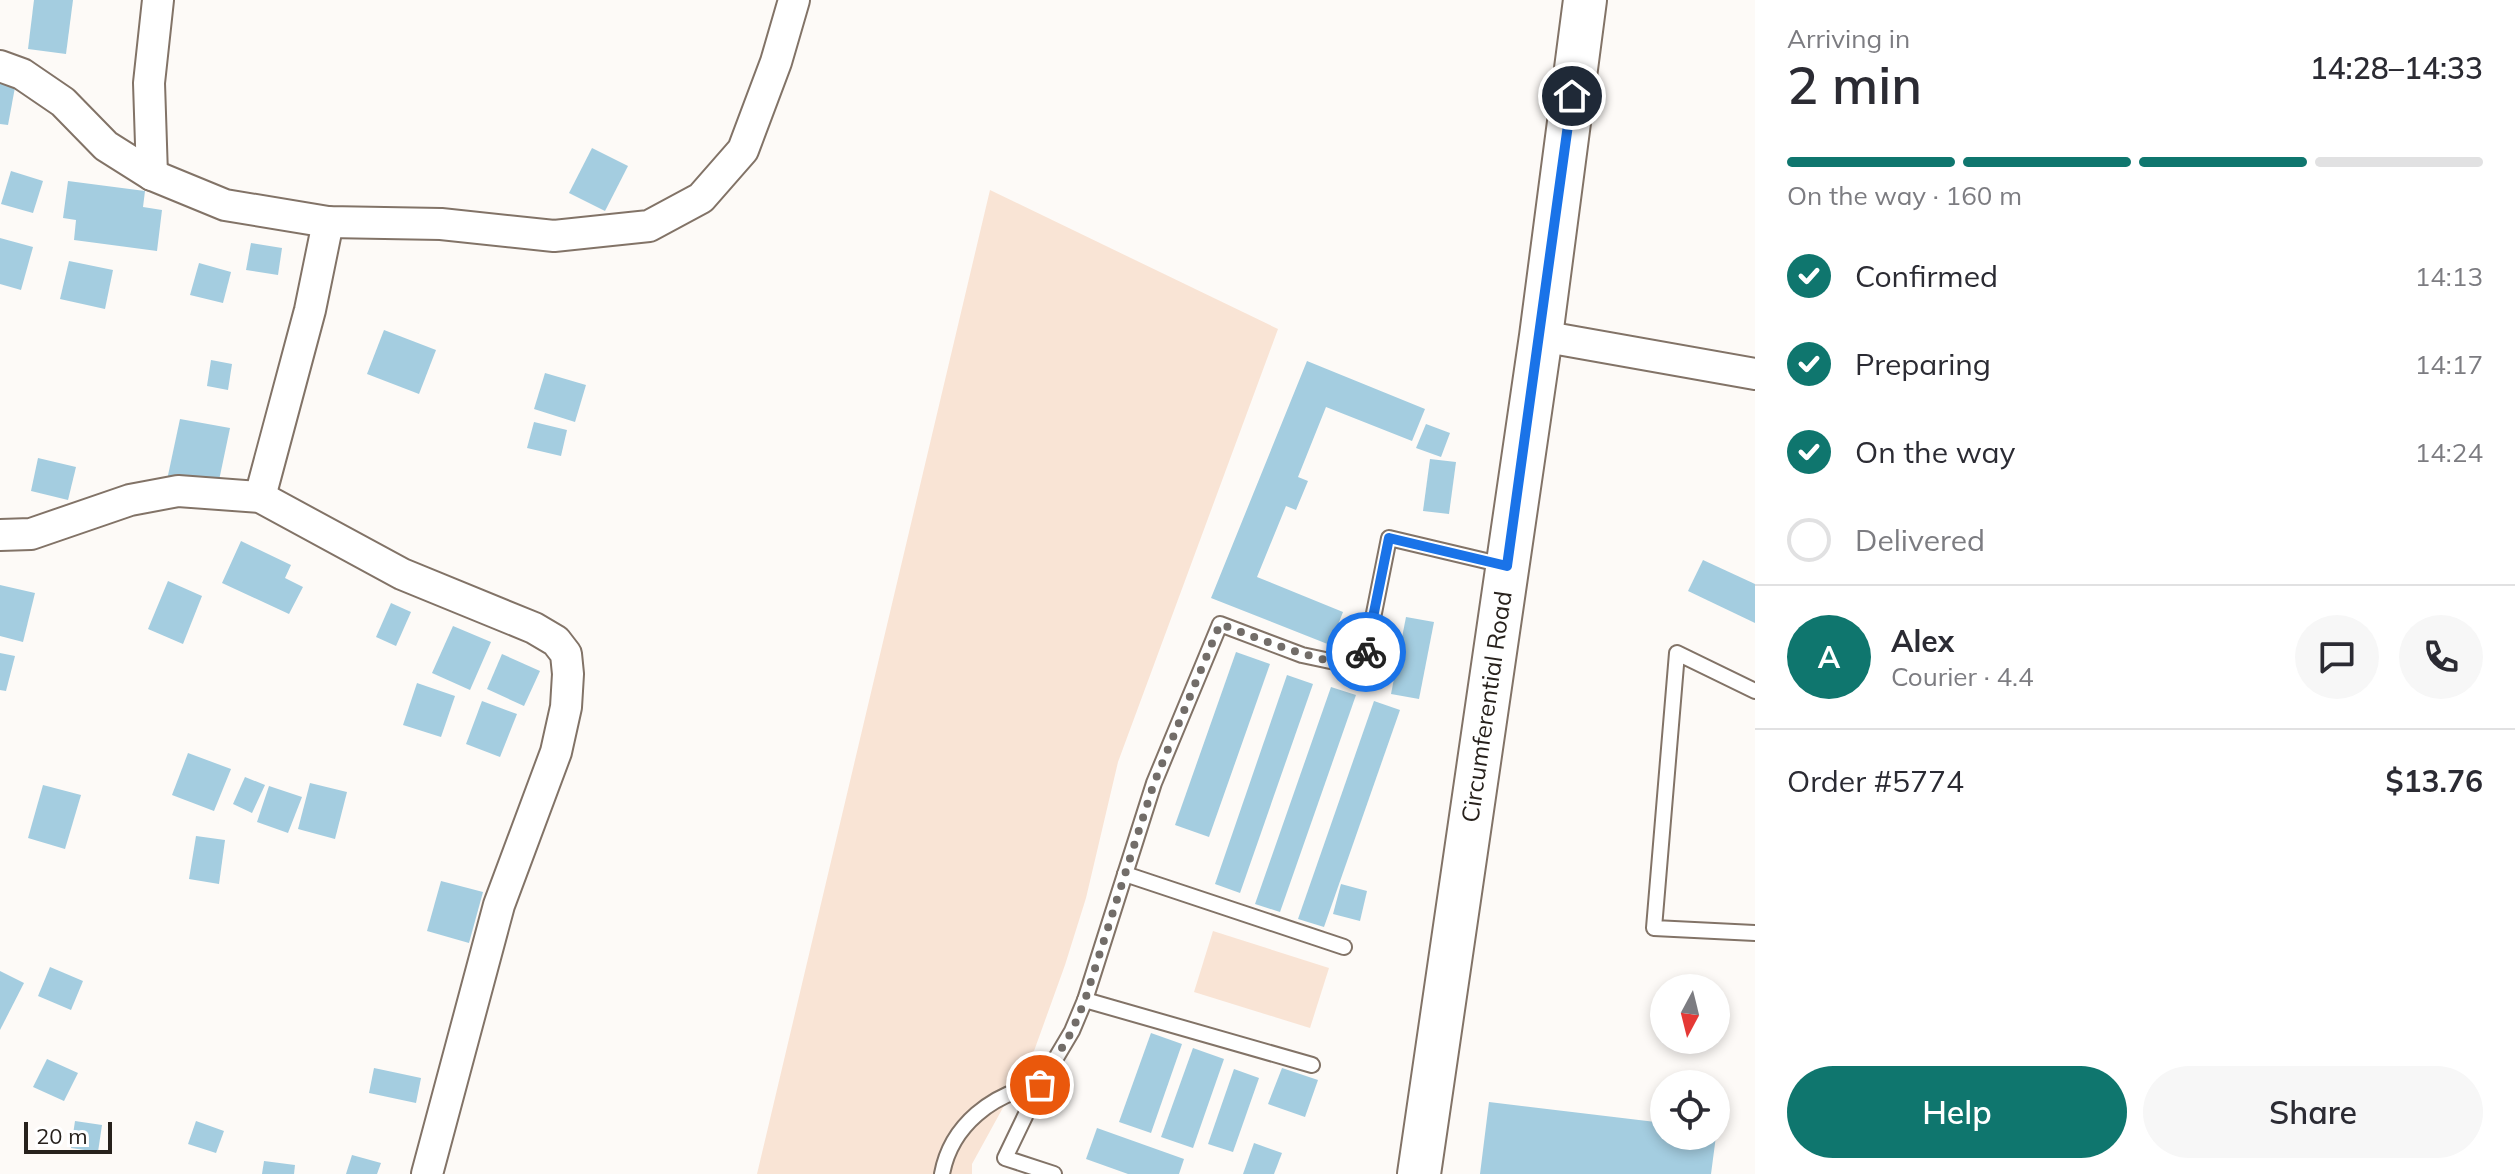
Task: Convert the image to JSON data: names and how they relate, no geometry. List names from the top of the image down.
{
  "streets": {
    "main road": ["Circumferential Road"]
  },
  "scale_bar": "20 m",
  "north": "bottom",
  "page": {
    "heading": ["2 min", "Arriving in", "14:28–14:33"],
    "panel": [
      "Alex",
      "Courier · 4.4",
      "Order #5774",
      "$13.76"
    ],
    "bar": "On the way · 160 m",
    "list": [
      ["Confirmed", "14:13"],
      ["Preparing", "14:17"],
      ["On the way", "14:24"],
      "Delivered"
    ],
    "round": "A",
    "buttons": ["Help", "Share"],
    "scale": "20 m"
  }
}
